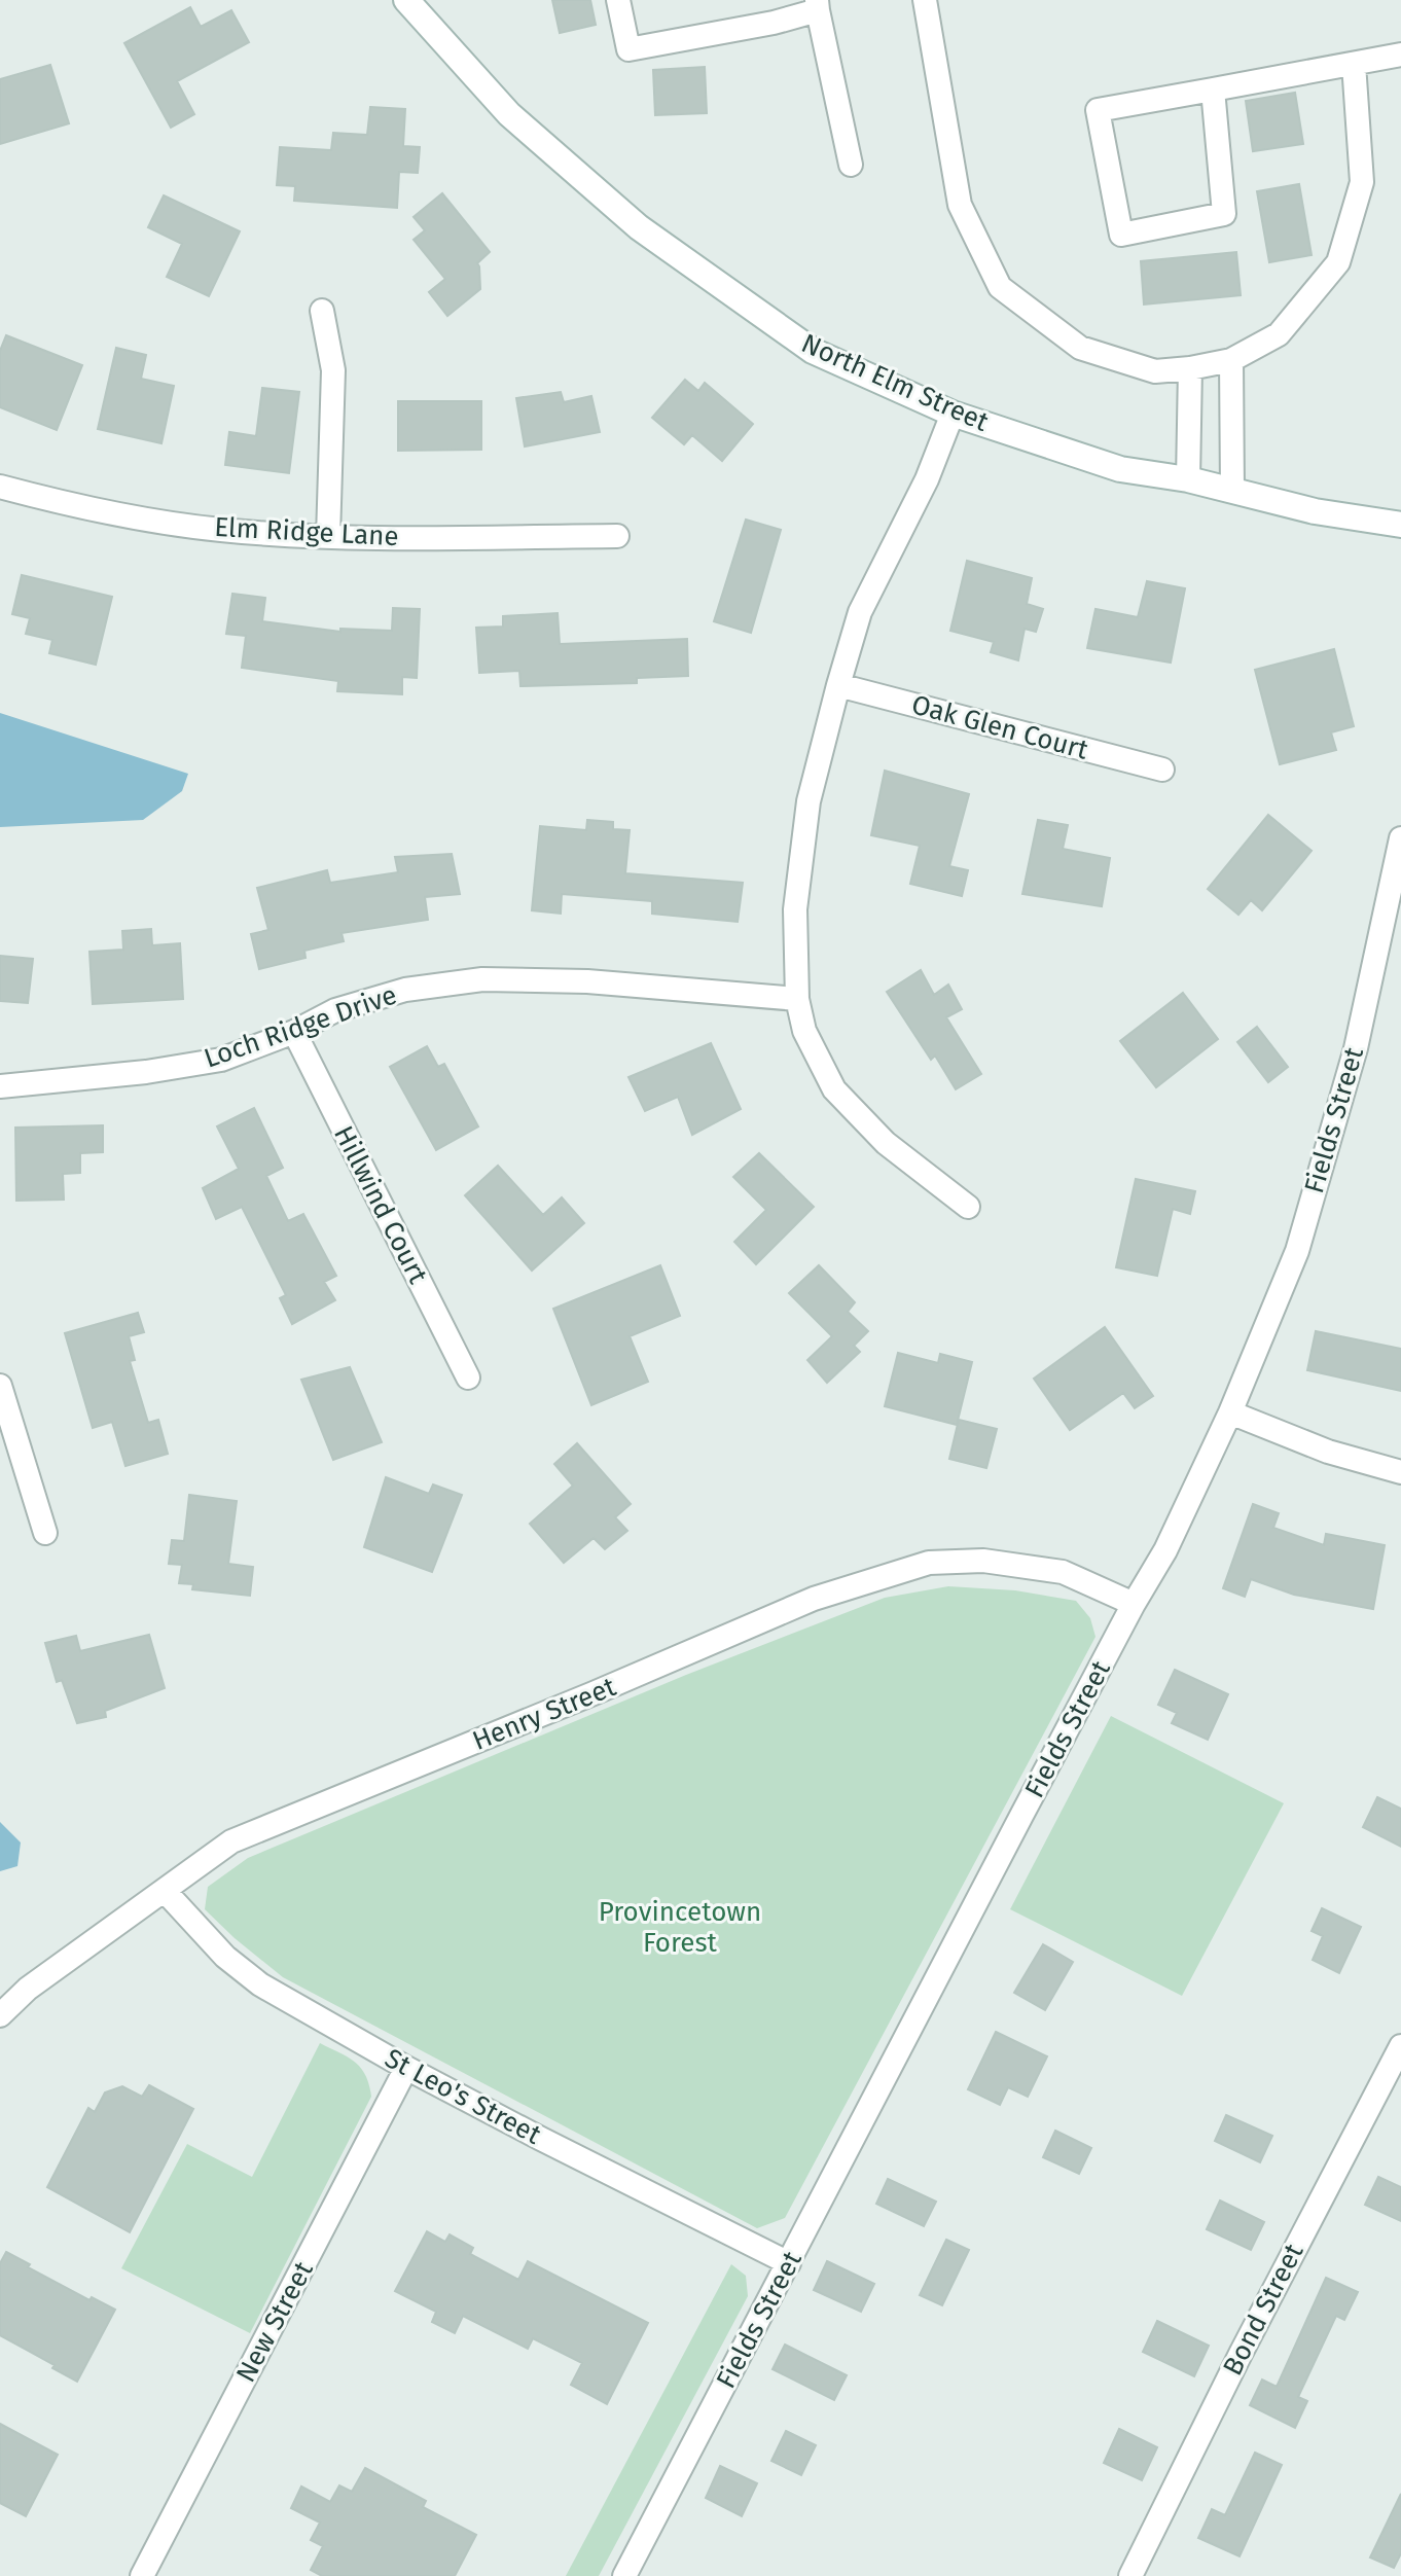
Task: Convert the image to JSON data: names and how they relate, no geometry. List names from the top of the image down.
{
  "streets": {
    "main road": ["North Elm Street"],
    "street": [
      "Elm Ridge Lane",
      "Oak Glen Court",
      "Loch Ridge Drive",
      "Fields Street",
      "Hillwind Court",
      "Henry Street",
      "St Leo's Street",
      "Bond Street",
      "New Street"
    ]
  },
  "crossings": [
    ["Loch Ridge Drive", "Hillwind Court"],
    ["Fields Street", "Henry Street"],
    ["Fields Street", "St Leo's Street"],
    ["Henry Street", "St Leo's Street"],
    ["St Leo's Street", "New Street"]
  ],
  "parks": ["Provincetown Forest"]
}
